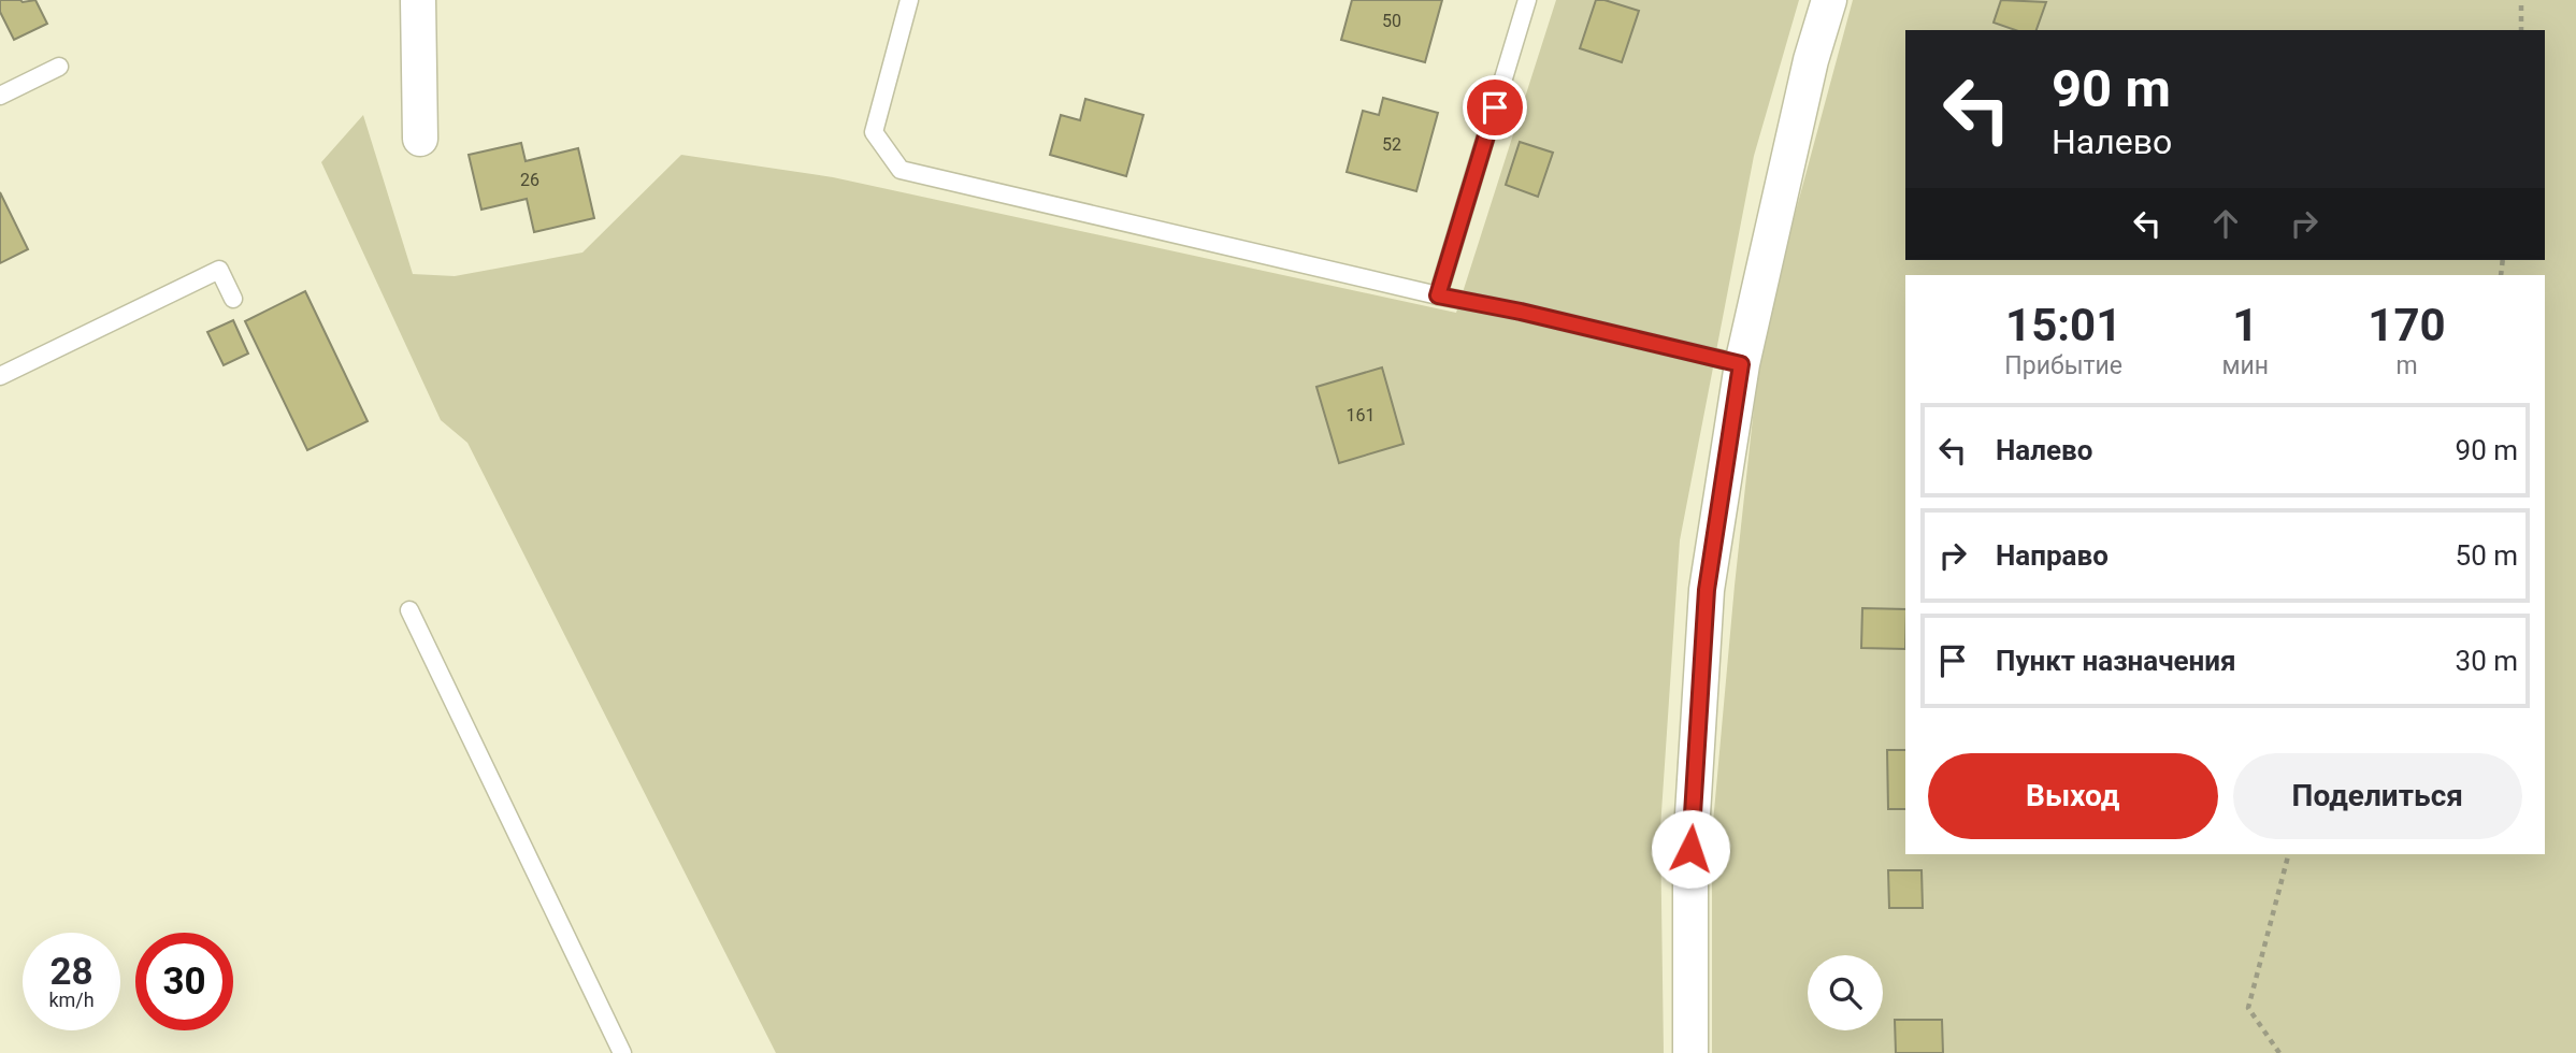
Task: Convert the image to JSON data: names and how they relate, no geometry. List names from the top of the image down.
{
  "house_numbers": [
    "50",
    "52",
    "26",
    "161"
  ],
  "page": {
    "turn": ["90 m", "Налево"],
    "eta": [
      "15:01",
      "Прибытие",
      "1",
      "мин",
      "170",
      "m"
    ],
    "list": [
      {
        "name": "Налево",
        "value": "90 m"
      },
      {
        "name": "Направо",
        "value": "50 m"
      },
      {
        "name": "Пункт назначения",
        "value": "30 m"
      }
    ],
    "buttons": ["Выход", "Поделиться"],
    "speed": "28 km/h",
    "limit": "30"
  }
}
